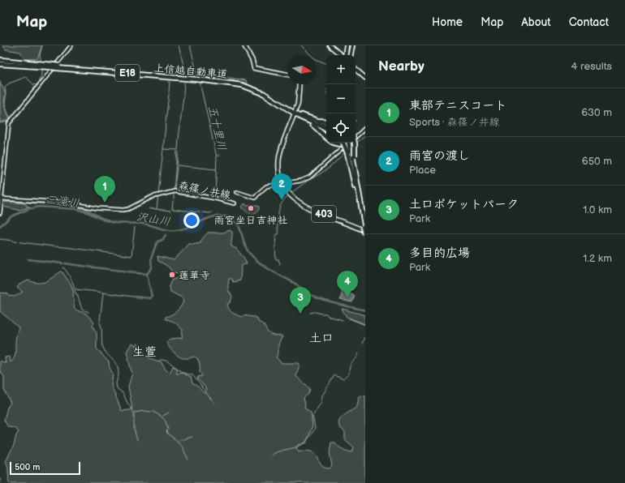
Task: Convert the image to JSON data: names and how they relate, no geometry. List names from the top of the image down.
{
  "streets": {
    "highway": ["上信越自動車道", "E18", "403"],
    "main road": ["森篠ノ井線"]
  },
  "crossings": [
    ["森篠ノ井線", "403"]
  ],
  "districts": ["土口", "生萱"],
  "water": ["五十里川", "三滝川", "沢山川"],
  "places": ["雨宮坐日吉神社", "蓮華寺"],
  "scale_bar": "500 m",
  "north": "right",
  "page": {
    "header": "Map",
    "nav": [
      "Home",
      "Map",
      "About",
      "Contact"
    ],
    "heading": ["Nearby", "4 results"],
    "map_buttons": ["+", "−"],
    "list": [
      {
        "mark": "1",
        "name": "東部テニスコート",
        "note": "Sports · 森篠ノ井線",
        "value": "630 m"
      },
      {
        "mark": "2",
        "name": "雨宮の渡し",
        "note": "Place",
        "value": "650 m"
      },
      {
        "mark": "3",
        "name": "土口ポケットパーク",
        "note": "Park",
        "value": "1.0 km"
      },
      {
        "mark": "4",
        "name": "多目的広場",
        "note": "Park",
        "value": "1.2 km"
      }
    ],
    "pins": [
      "2",
      "1",
      "4",
      "3"
    ],
    "scale": "500 m"
  }
}
